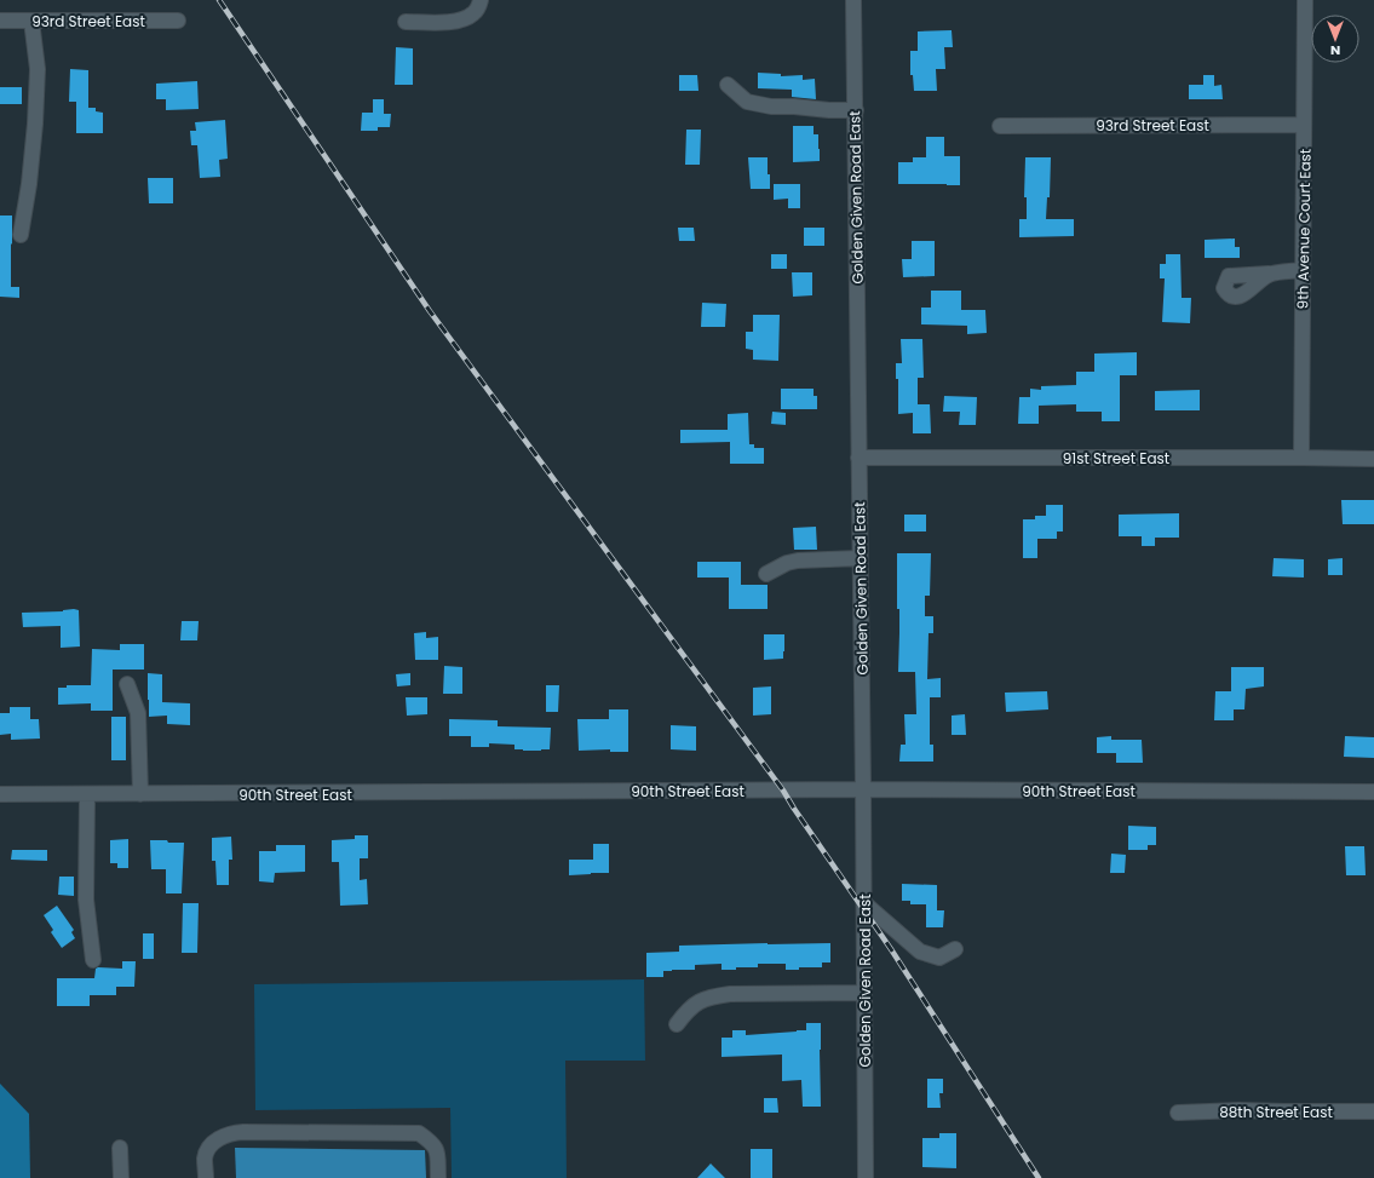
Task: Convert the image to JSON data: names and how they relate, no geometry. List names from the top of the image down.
{
  "streets": {
    "street": [
      "93rd Street East",
      "Golden Given Road East",
      "9th Avenue Court East",
      "91st Street East",
      "90th Street East",
      "88th Street East"
    ]
  },
  "crossings": [
    ["93rd Street East", "9th Avenue Court East"],
    ["Golden Given Road East", "91st Street East"],
    ["Golden Given Road East", "90th Street East"],
    ["9th Avenue Court East", "91st Street East"]
  ],
  "north": "bottom"
}
